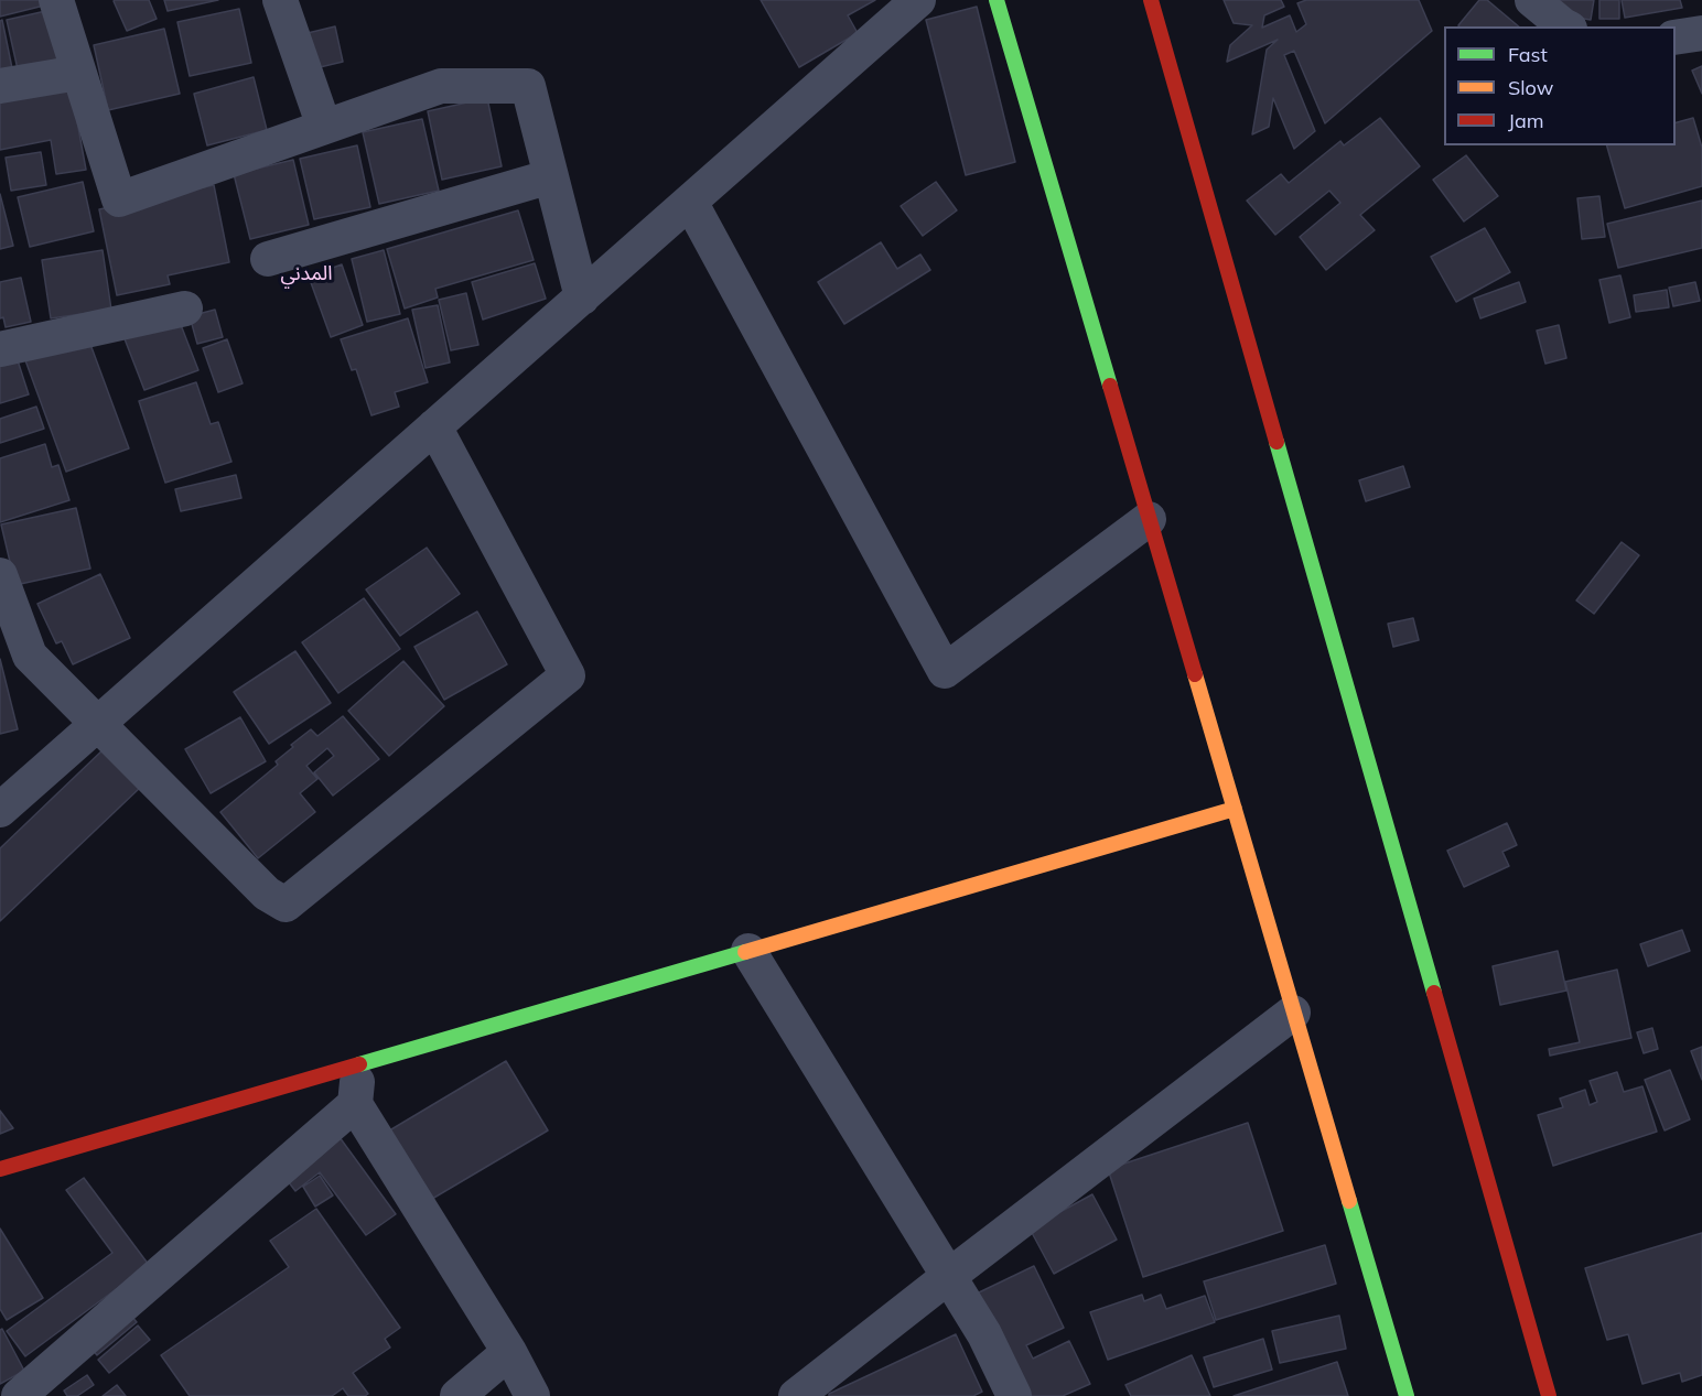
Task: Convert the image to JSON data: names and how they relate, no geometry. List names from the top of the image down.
{
  "districts": ["المدني"],
  "legend": ["Fast", "Slow", "Jam"]
}
